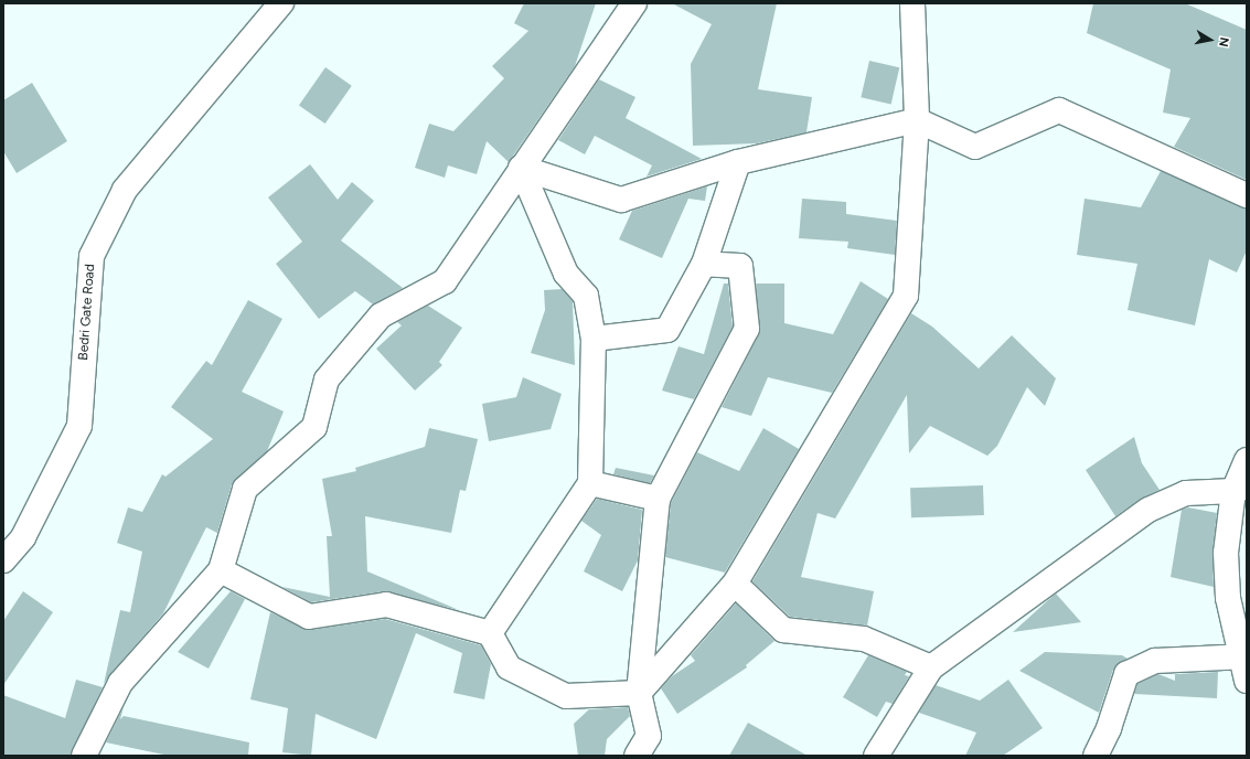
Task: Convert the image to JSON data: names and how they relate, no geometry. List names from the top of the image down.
{
  "streets": {
    "street": ["Bedri Gate Road"]
  },
  "north": "right"
}
